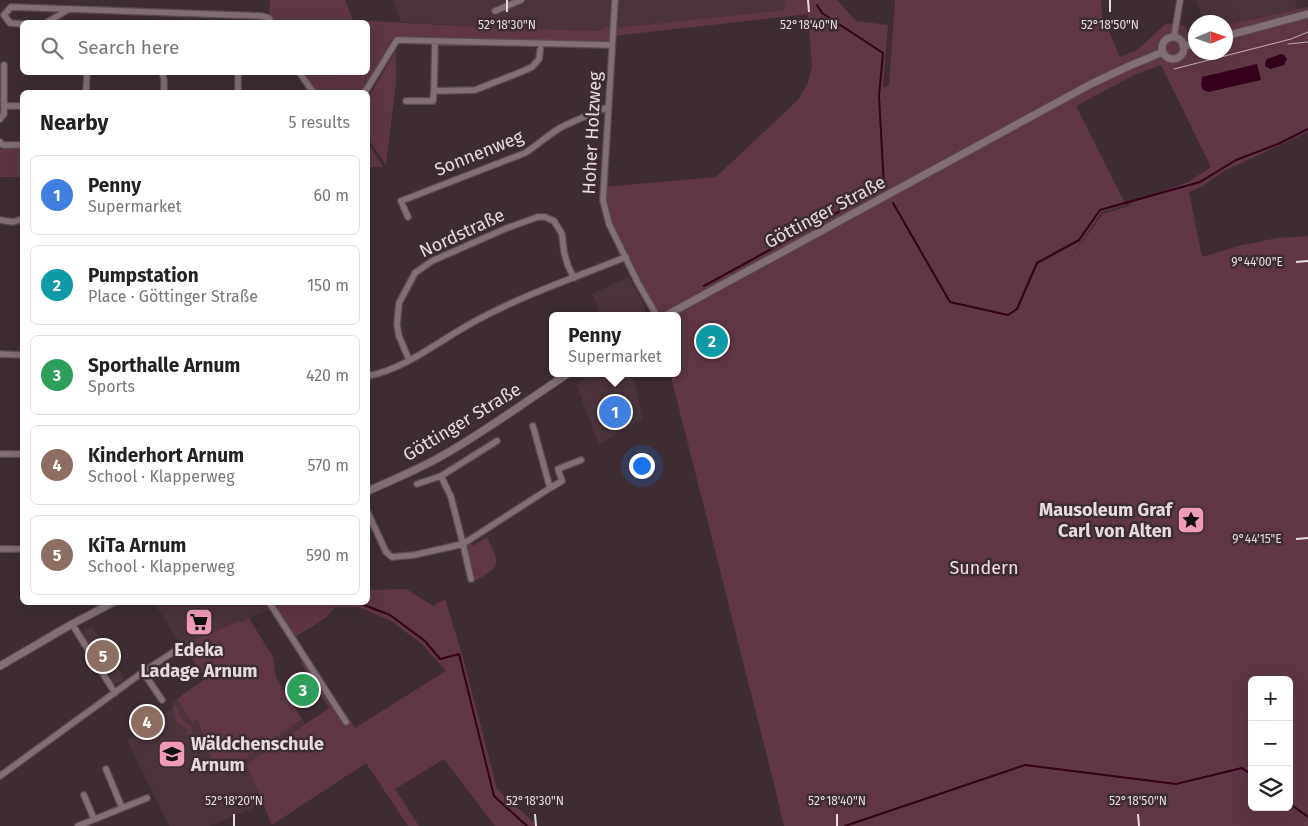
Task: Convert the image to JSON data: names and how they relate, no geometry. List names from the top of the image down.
{
  "streets": {
    "street": [
      "Hoher Holzweg",
      "Sonnenweg",
      "Göttinger Straße",
      "Nordstraße"
    ]
  },
  "crossings": [
    ["Hoher Holzweg", "Sonnenweg"]
  ],
  "parks": ["Sundern"],
  "places": {
    "place": ["Mausoleum Graf Carl von Alten"],
    "supermarket": ["Edeka Ladage Arnum"],
    "school or university": ["Wäldchenschule Arnum"]
  },
  "north": "right",
  "page": {
    "search": "Search here",
    "heading": ["Nearby", "5 results"],
    "list": [
      {
        "mark": "1",
        "name": "Penny",
        "note": "Supermarket",
        "value": "60 m"
      },
      {
        "mark": "2",
        "name": "Pumpstation",
        "note": "Place · Göttinger Straße",
        "value": "150 m"
      },
      {
        "mark": "3",
        "name": "Sporthalle Arnum",
        "note": "Sports",
        "value": "420 m"
      },
      {
        "mark": "4",
        "name": "Kinderhort Arnum",
        "note": "School · Klapperweg",
        "value": "570 m"
      },
      {
        "mark": "5",
        "name": "KiTa Arnum",
        "note": "School · Klapperweg",
        "value": "590 m"
      }
    ],
    "popup": ["Penny", "Supermarket"],
    "pins": [
      "2",
      "1",
      "5",
      "3",
      "4"
    ],
    "map_buttons": ["+", "−"]
  },
  "coordinates": [
    "52°18'30\"N",
    "52°18'40\"N",
    "52°18'50\"N",
    "9°44'00\"E",
    "9°44'15\"E",
    "52°18'20\"N"
  ]
}
